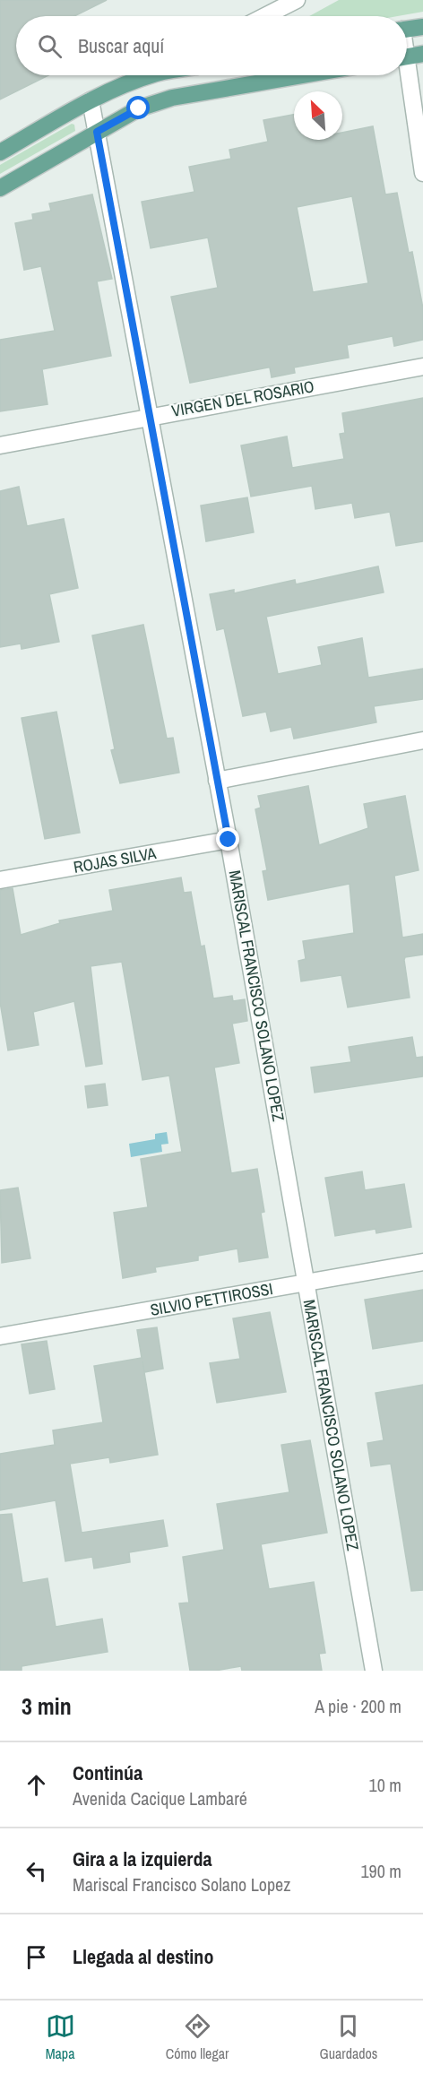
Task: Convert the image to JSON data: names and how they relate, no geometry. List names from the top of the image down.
{
  "streets": {
    "street": [
      "VIRGEN DEL ROSARIO",
      "ROJAS SILVA",
      "MARISCAL FRANCISCO SOLANO LOPEZ",
      "SILVIO PETTIROSSI"
    ]
  },
  "crossings": [
    ["VIRGEN DEL ROSARIO", "MARISCAL FRANCISCO SOLANO LOPEZ"],
    ["ROJAS SILVA", "MARISCAL FRANCISCO SOLANO LOPEZ"],
    ["MARISCAL FRANCISCO SOLANO LOPEZ", "SILVIO PETTIROSSI"]
  ],
  "north": "top left",
  "page": {
    "search": "Buscar aquí",
    "heading": ["3 min", "A pie · 200 m"],
    "list": [
      ["Continúa", "Avenida Cacique Lambaré", "10 m"],
      ["Gira a la izquierda", "Mariscal Francisco Solano Lopez", "190 m"],
      "Llegada al destino"
    ],
    "nav": ["Mapa", "Cómo llegar", "Guardados"]
  }
}
